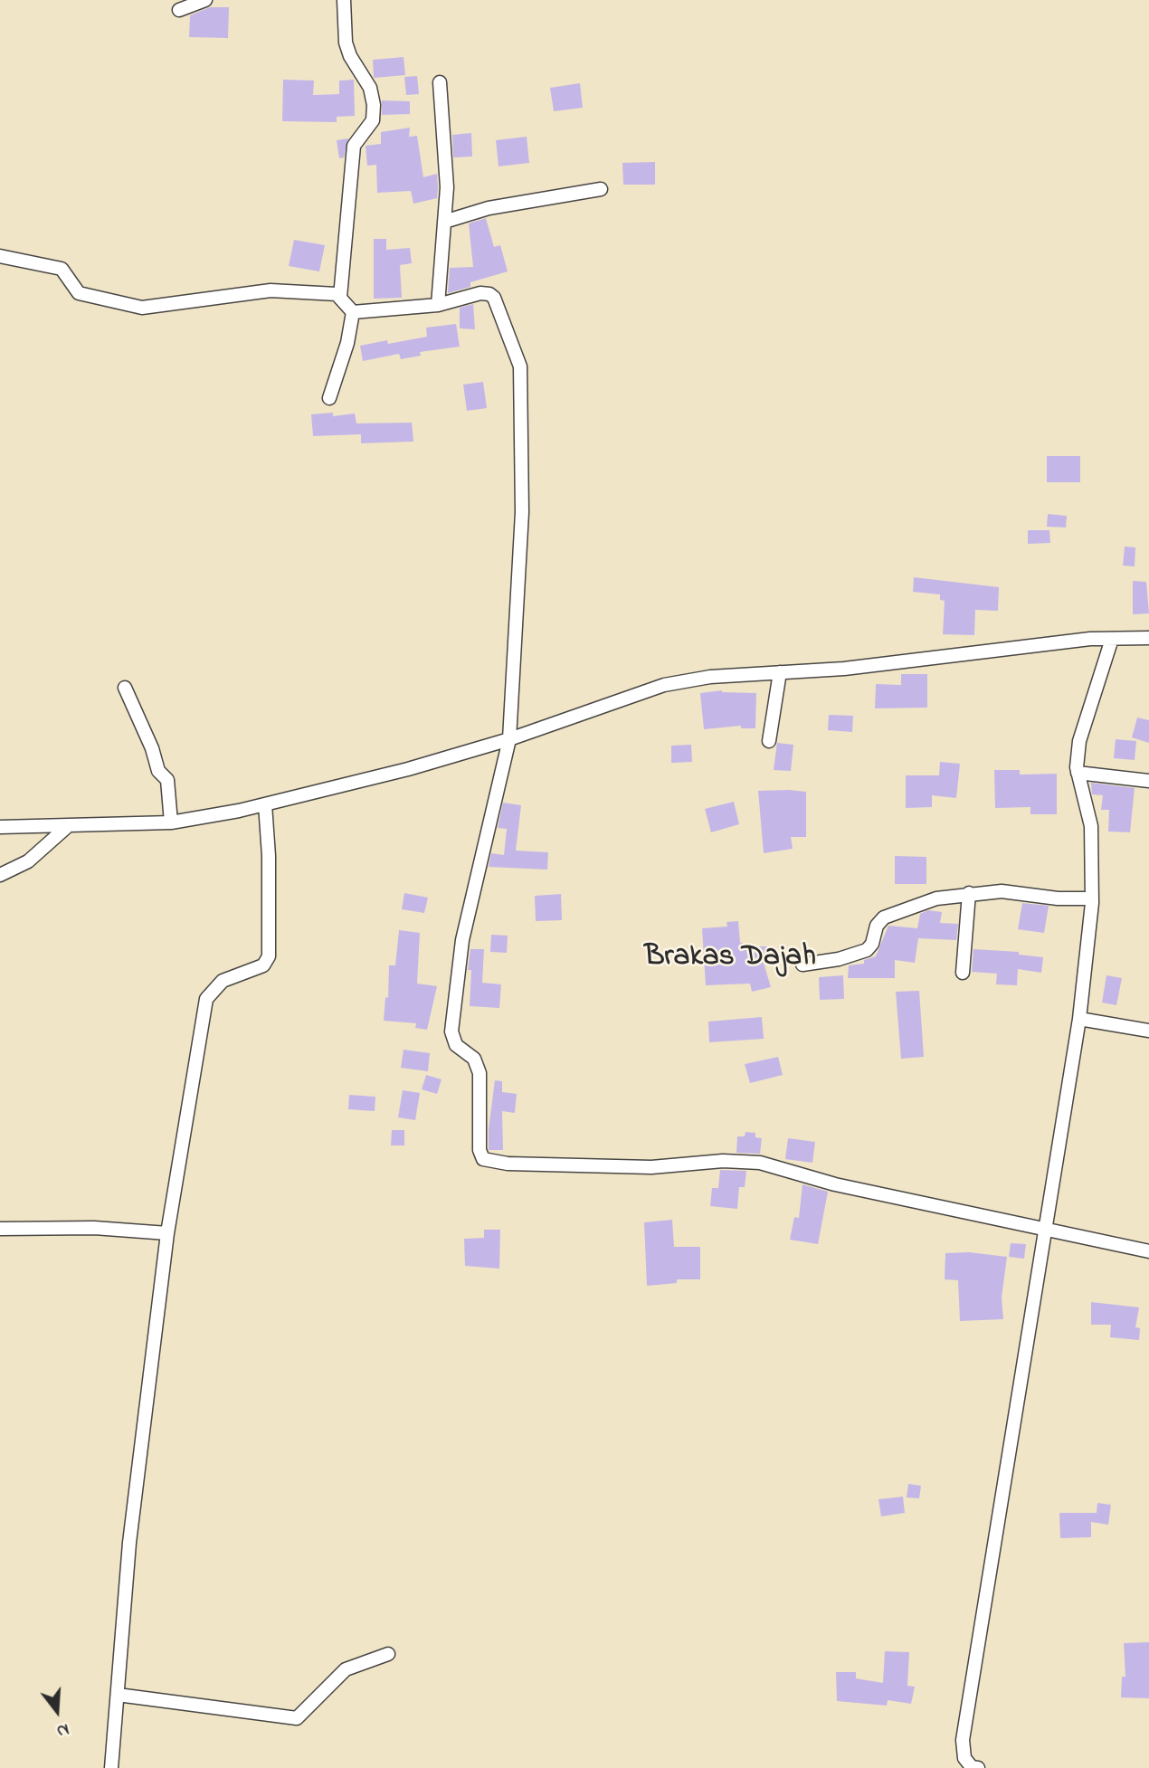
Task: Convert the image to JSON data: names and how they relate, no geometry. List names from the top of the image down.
{
  "districts": ["Brakas Dajah"],
  "north": "bottom"
}
